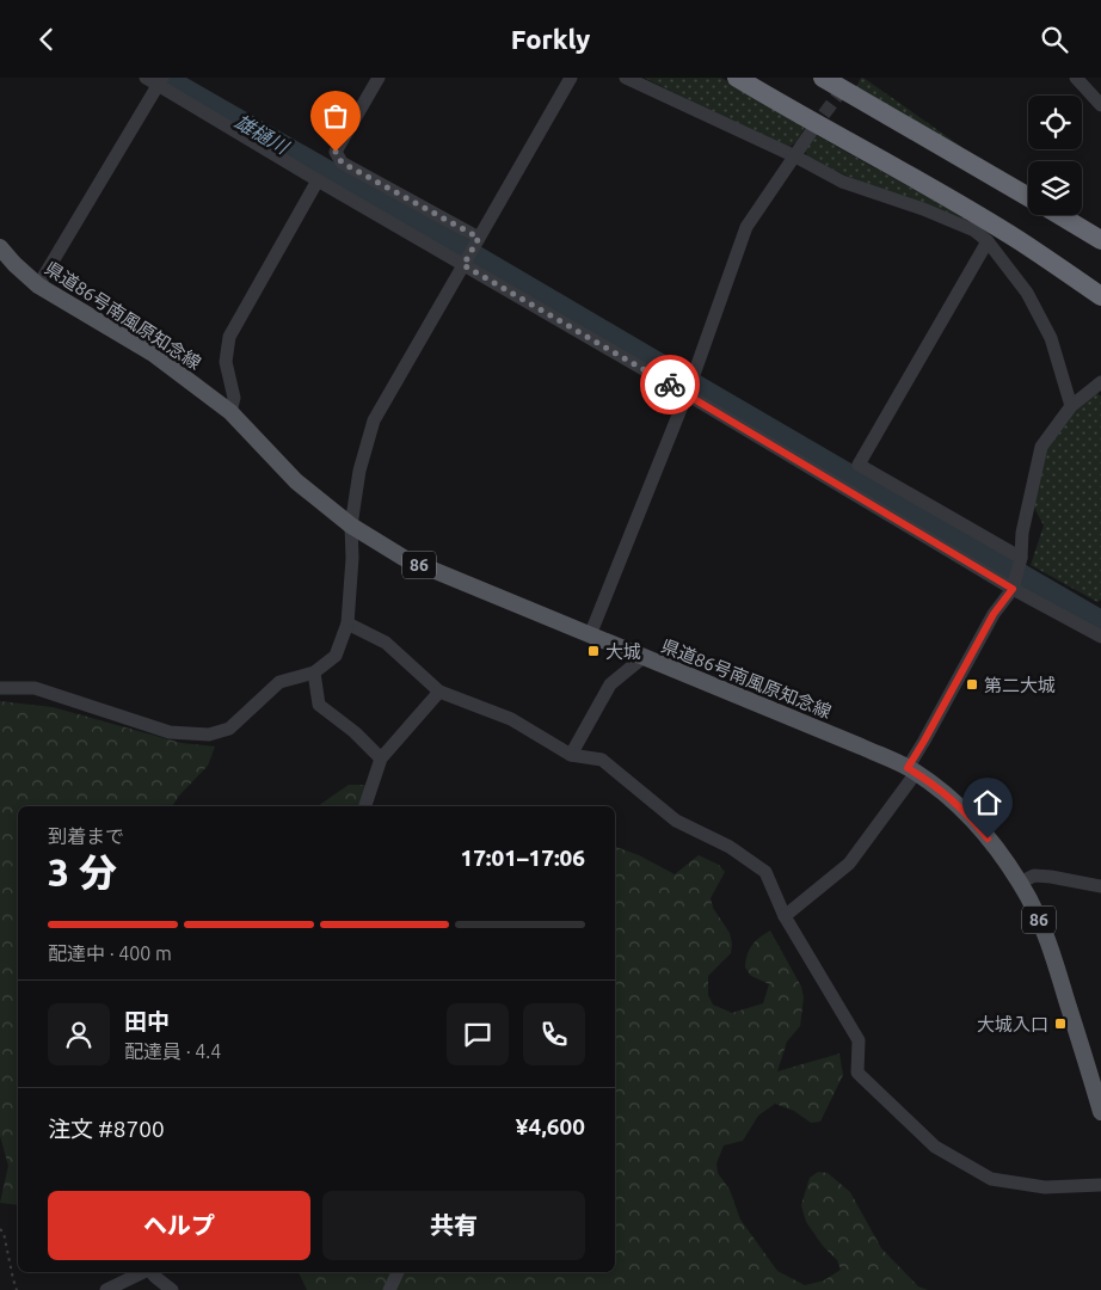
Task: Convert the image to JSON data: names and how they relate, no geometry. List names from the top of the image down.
{
  "streets": {
    "main road": ["県道86号南風原知念線", "86"]
  },
  "water": ["雄樋川"],
  "places": {
    "transit": ["大城", "第二大城", "大城入口"]
  },
  "page": {
    "header": "Forkly",
    "heading": ["3 分", "到着まで", "17:01–17:06"],
    "panel": [
      "田中",
      "配達員 · 4.4",
      "注文 #8700",
      "¥4,600"
    ],
    "bar": "配達中 · 400 m",
    "buttons": ["ヘルプ", "共有"]
  }
}
